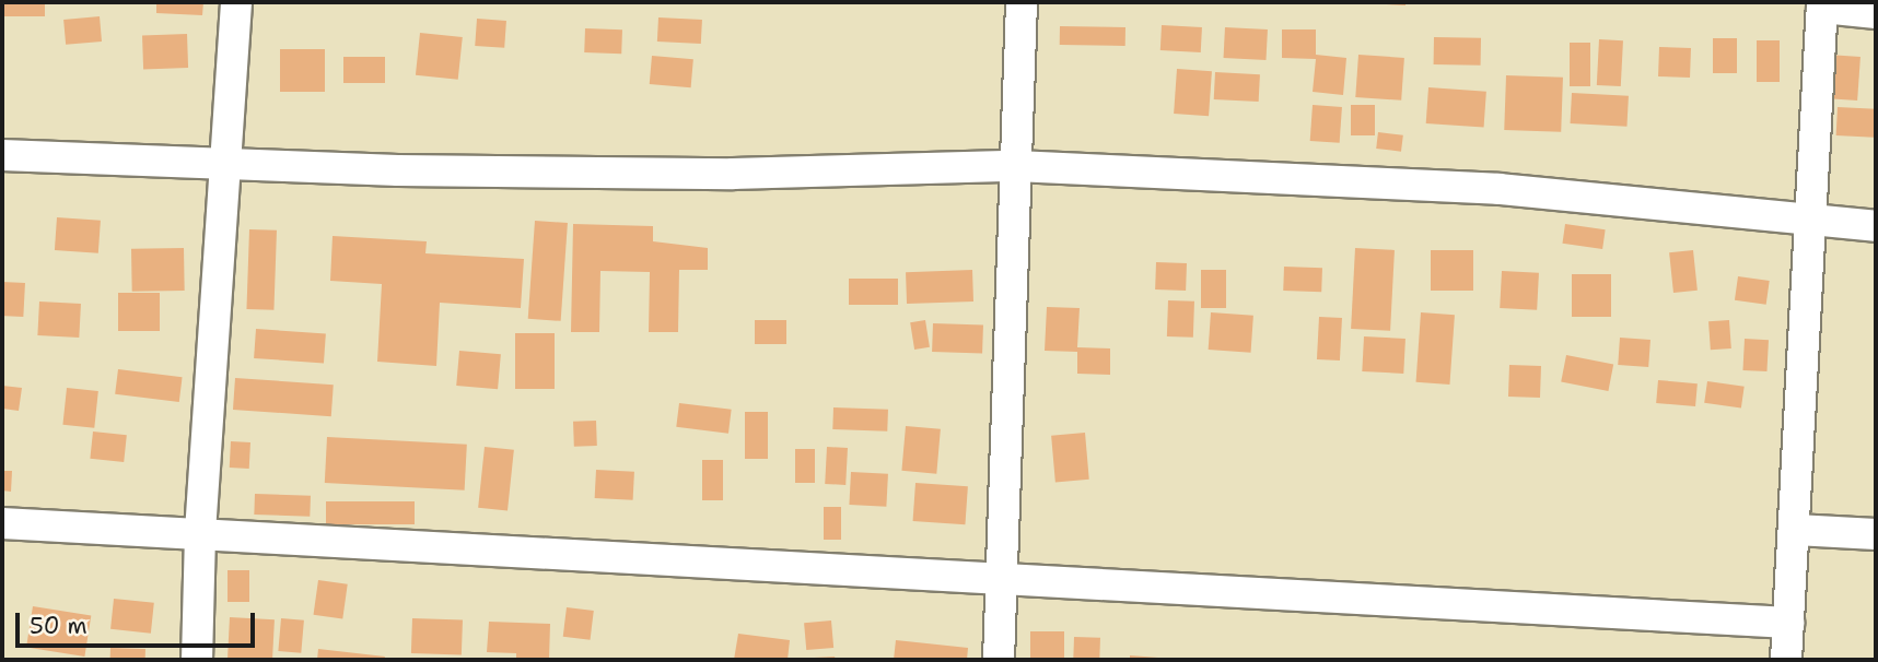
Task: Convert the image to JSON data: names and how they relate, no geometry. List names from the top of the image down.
{
  "scale_bar": "50 m"
}
